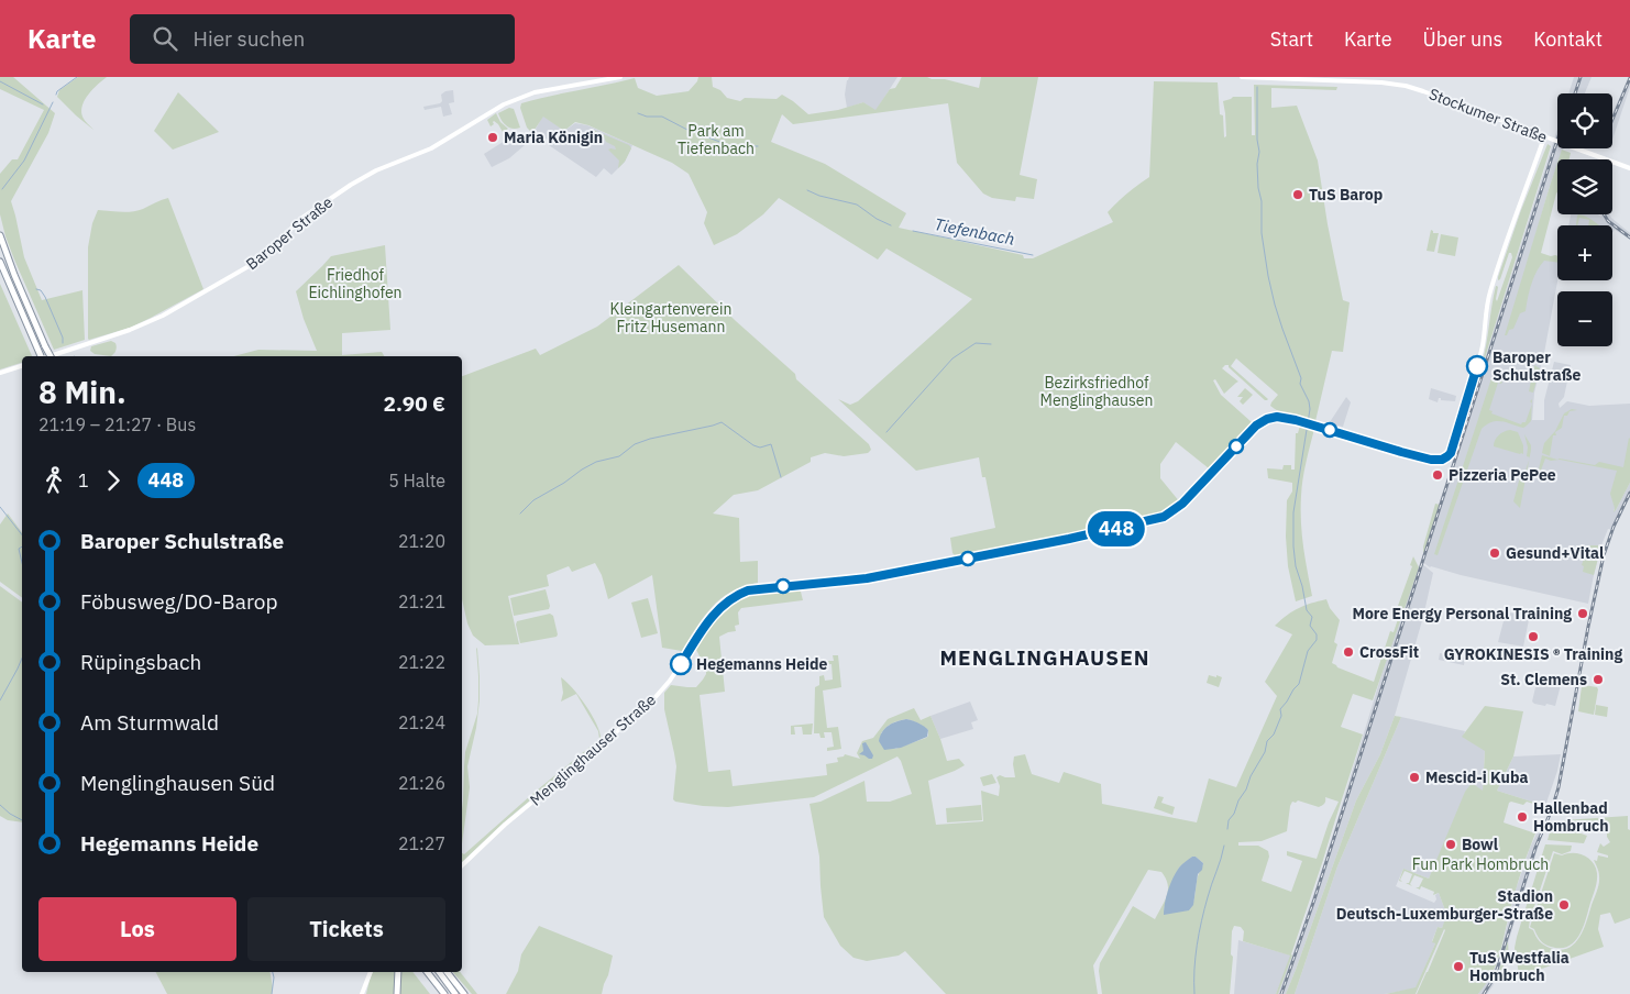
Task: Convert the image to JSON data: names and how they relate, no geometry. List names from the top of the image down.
{
  "streets": {
    "street": ["Stockumer Straße", "Baroper Straße", "Menglinghauser Straße"]
  },
  "crossings": [
    ["Stockumer Straße", "Menglinghauser Straße"]
  ],
  "districts": ["MENGLINGHAUSEN"],
  "water": ["Tiefenbach"],
  "parks": [
    "Park am Tiefenbach",
    "Friedhof Eichlinghofen",
    "Kleingartenverein Fritz Husemann",
    "Bezirksfriedhof Menglinghausen",
    "Fun Park Hombruch"
  ],
  "places": [
    "Maria Königin",
    "TuS Barop",
    "Baroper Schulstraße",
    "Pizzeria PePee",
    "Gesund+Vital",
    "More Energy Personal Training",
    "GYROKINESIS ® Training",
    "CrossFit",
    "Hegemanns Heide",
    "St. Clemens",
    "Mescid-i Kuba",
    "Hallenbad Hombruch",
    "Bowl",
    "Stadion Deutsch-Luxemburger-Straße",
    "TuS Westfalia Hombruch"
  ],
  "lines": ["bus line 448"],
  "page": {
    "header": "Karte",
    "search": "Hier suchen",
    "nav": [
      "Start",
      "Karte",
      "Über uns",
      "Kontakt"
    ],
    "on_map": "448",
    "map_buttons": ["+", "−"],
    "heading": ["8 Min.", "21:19 – 21:27 · Bus", "2.90 €"],
    "legs": ["1", "448", "5 Halte"],
    "list": [
      {
        "name": "Baroper Schulstraße",
        "value": "21:20"
      },
      {
        "name": "Föbusweg/DO-Barop",
        "value": "21:21"
      },
      {
        "name": "Rüpingsbach",
        "value": "21:22"
      },
      {
        "name": "Am Sturmwald",
        "value": "21:24"
      },
      {
        "name": "Menglinghausen Süd",
        "value": "21:26"
      },
      {
        "name": "Hegemanns Heide",
        "value": "21:27"
      }
    ],
    "buttons": ["Los", "Tickets"]
  }
}
